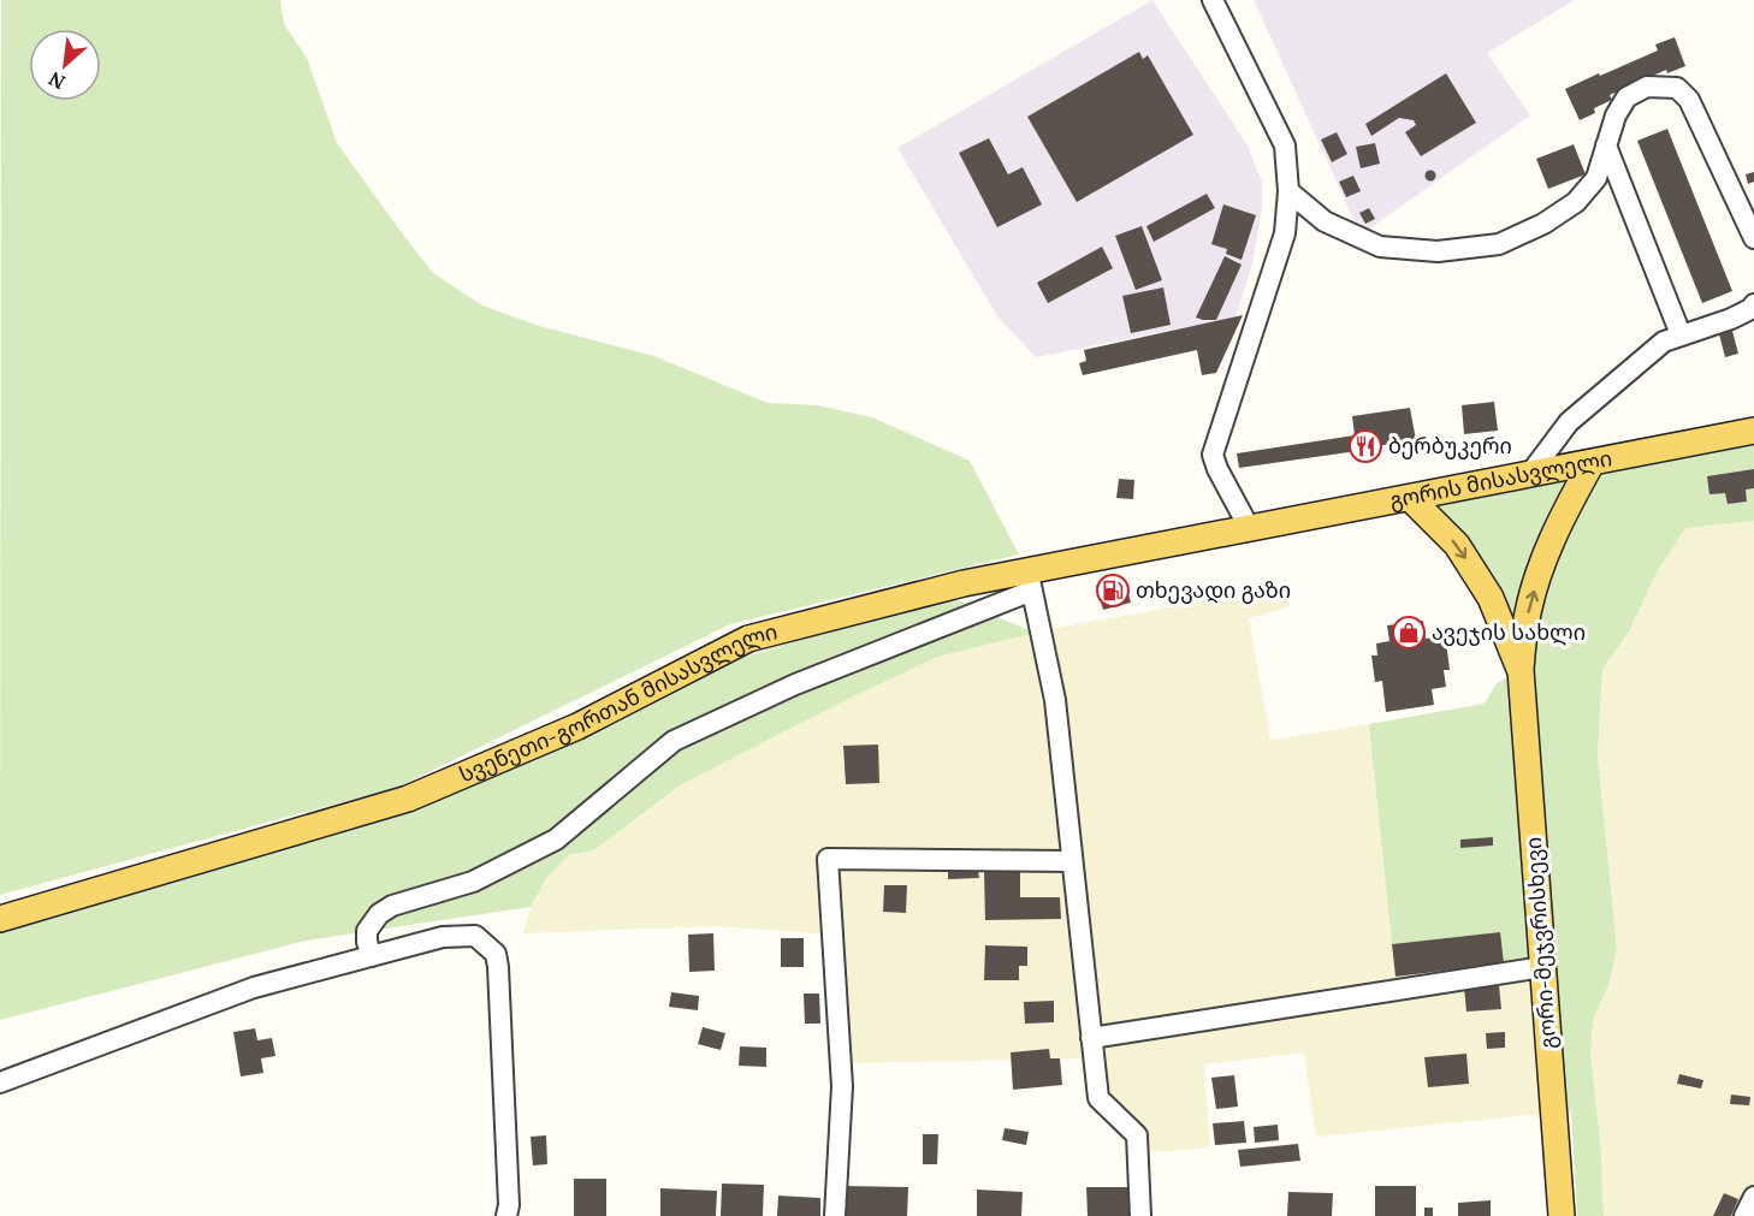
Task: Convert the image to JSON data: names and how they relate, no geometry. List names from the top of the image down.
{
  "streets": {
    "main road": ["გორის მისასვლელი", "სვენეთი-გორთან მისასვლელი", "გორი-მეჯვრისხევი"]
  },
  "crossings": [
    ["გორის მისასვლელი", "სვენეთი-გორთან მისასვლელი"],
    ["გორის მისასვლელი", "გორი-მეჯვრისხევი"]
  ],
  "places": {
    "restaurant": ["ბერბუკერი"],
    "fuel station": ["თხევადი გაზი"],
    "shop": ["ავეჯის სახლი"]
  },
  "north": "bottom left"
}
